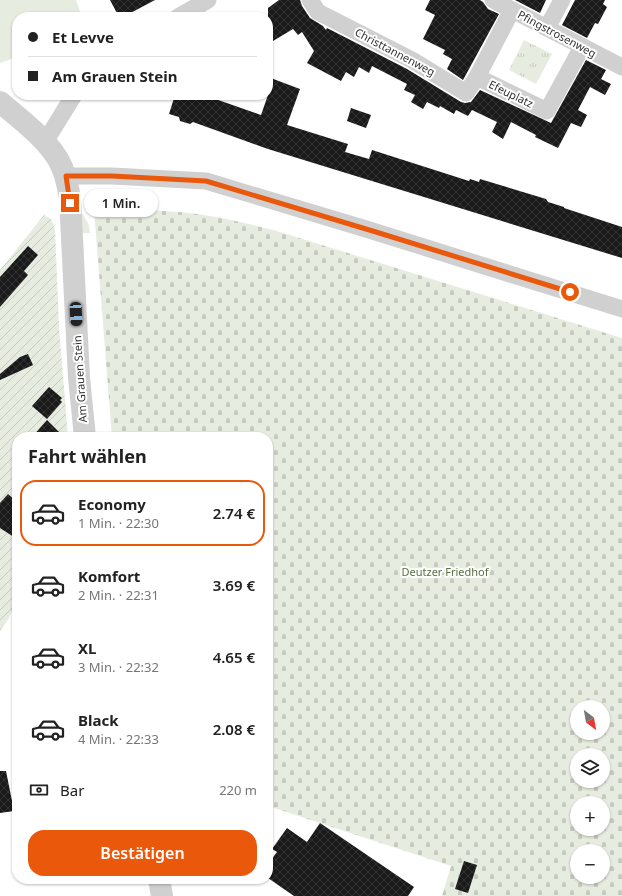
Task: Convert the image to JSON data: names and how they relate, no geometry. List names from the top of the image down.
{
  "streets": {
    "street": [
      "Pfingstrosenweg",
      "Christtannenweg",
      "Efeuplatz",
      "Am Grauen Stein"
    ]
  },
  "crossings": [
    ["Pfingstrosenweg", "Efeuplatz"],
    ["Christtannenweg", "Efeuplatz"]
  ],
  "parks": ["Deutzer Friedhof"],
  "north": "bottom right",
  "page": {
    "banner": ["Et Levve", "Am Grauen Stein"],
    "bubble": "1 Min.",
    "heading": "Fahrt wählen",
    "list": [
      {
        "name": "Economy",
        "note": "1 Min. · 22:30",
        "value": "2.74 €"
      },
      {
        "name": "Komfort",
        "note": "2 Min. · 22:31",
        "value": "3.69 €"
      },
      {
        "name": "XL",
        "note": "3 Min. · 22:32",
        "value": "4.65 €"
      },
      {
        "name": "Black",
        "note": "4 Min. · 22:33",
        "value": "2.08 €"
      }
    ],
    "map_buttons": ["+", "−"],
    "pay": ["Bar", "220 m"],
    "buttons": "Bestätigen"
  }
}
